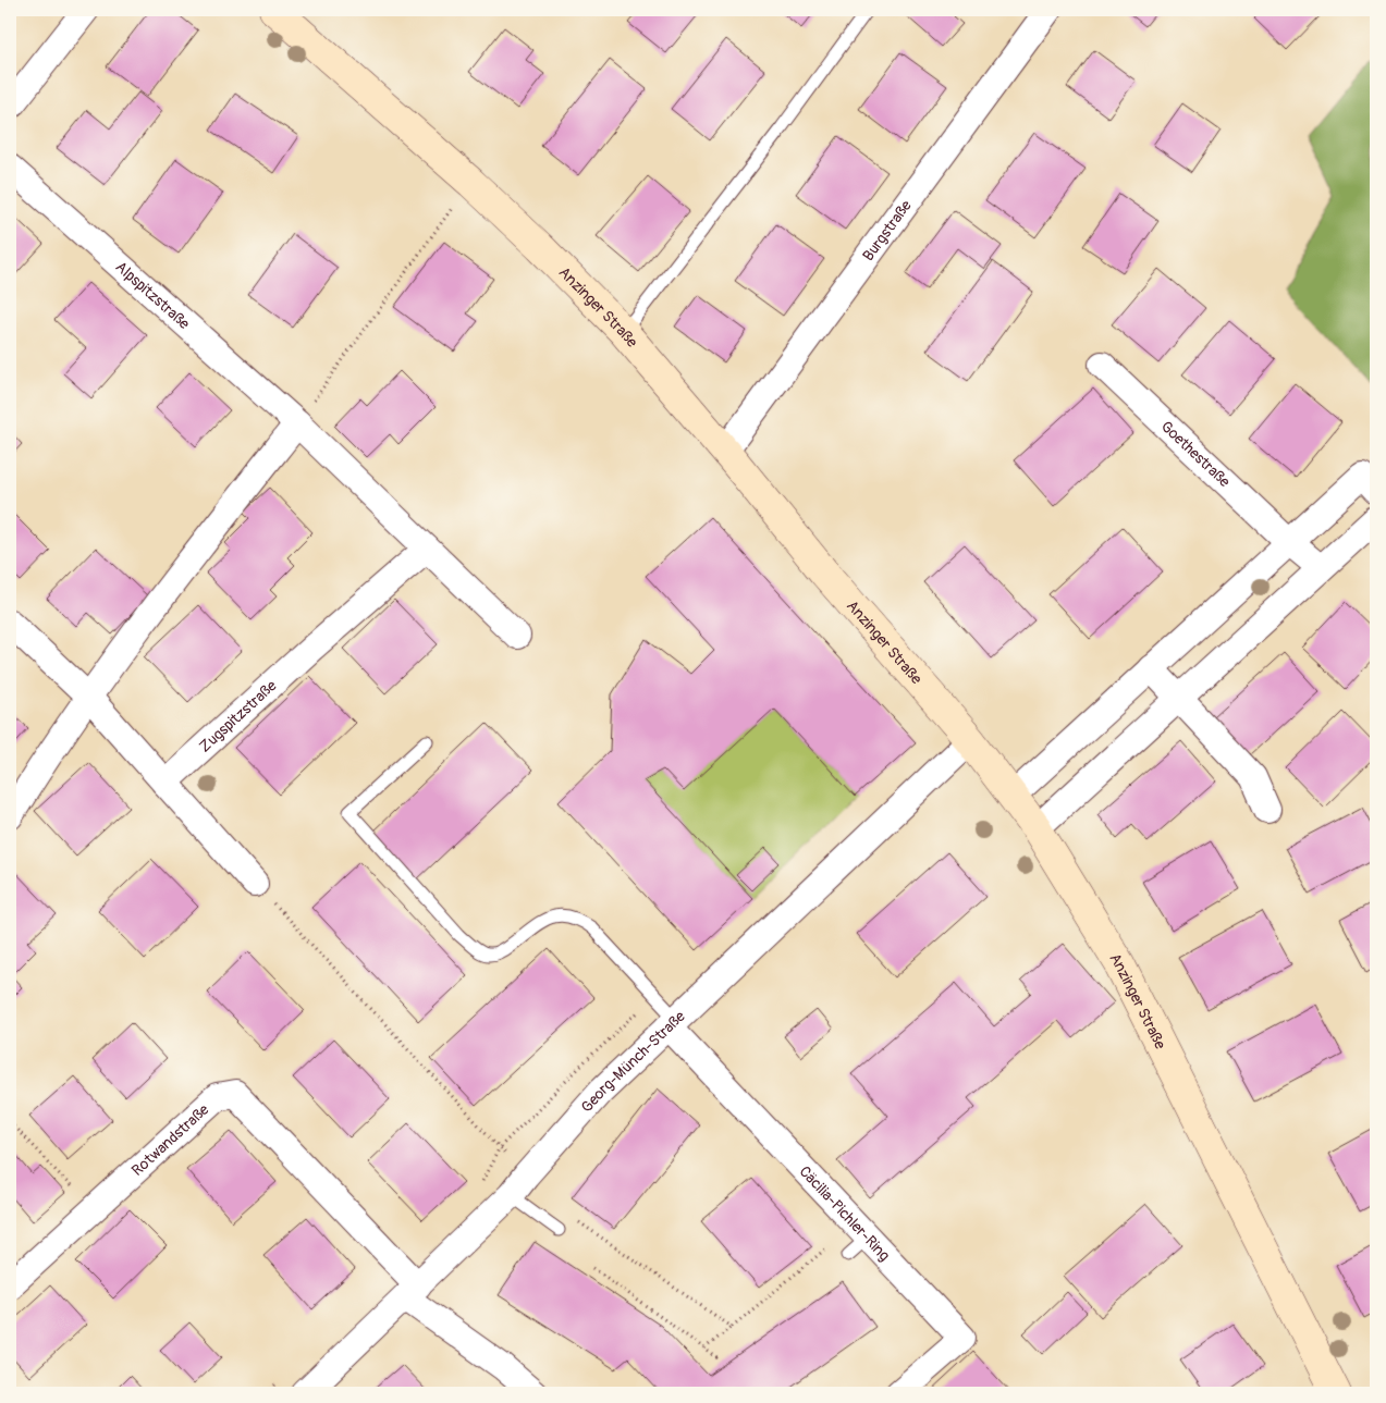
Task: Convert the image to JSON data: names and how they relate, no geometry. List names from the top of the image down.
{
  "streets": {
    "street": [
      "Burgstraße",
      "Alpspitzstraße",
      "Anzinger Straße",
      "Goethestraße",
      "Zugspitzstraße",
      "Georg-Münch-Straße",
      "Rotwandstraße",
      "Cäcilia-Pichler-Ring"
    ]
  },
  "crossings": [
    ["Burgstraße", "Anzinger Straße"],
    ["Alpspitzstraße", "Zugspitzstraße"],
    ["Anzinger Straße", "Georg-Münch-Straße"],
    ["Georg-Münch-Straße", "Rotwandstraße"],
    ["Georg-Münch-Straße", "Cäcilia-Pichler-Ring"]
  ]
}
